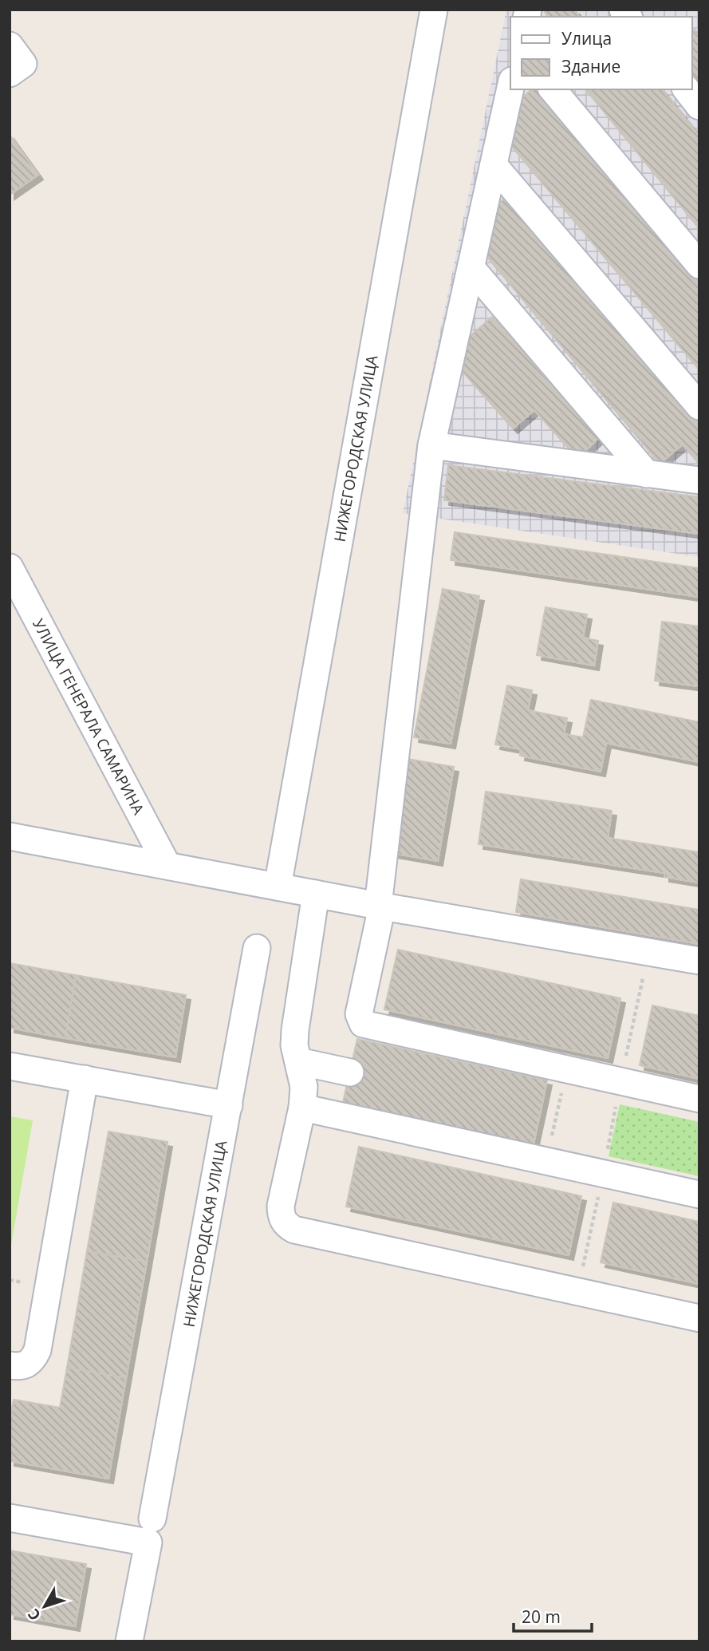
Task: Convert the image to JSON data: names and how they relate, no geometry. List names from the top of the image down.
{
  "streets": {
    "street": ["НИЖЕГОРОДСКАЯ УЛИЦА", "УЛИЦА ГЕНЕРАЛА САМАРИНА"]
  },
  "legend": ["Улица", "Здание"],
  "scale_bar": "20 m",
  "north": "bottom left"
}
